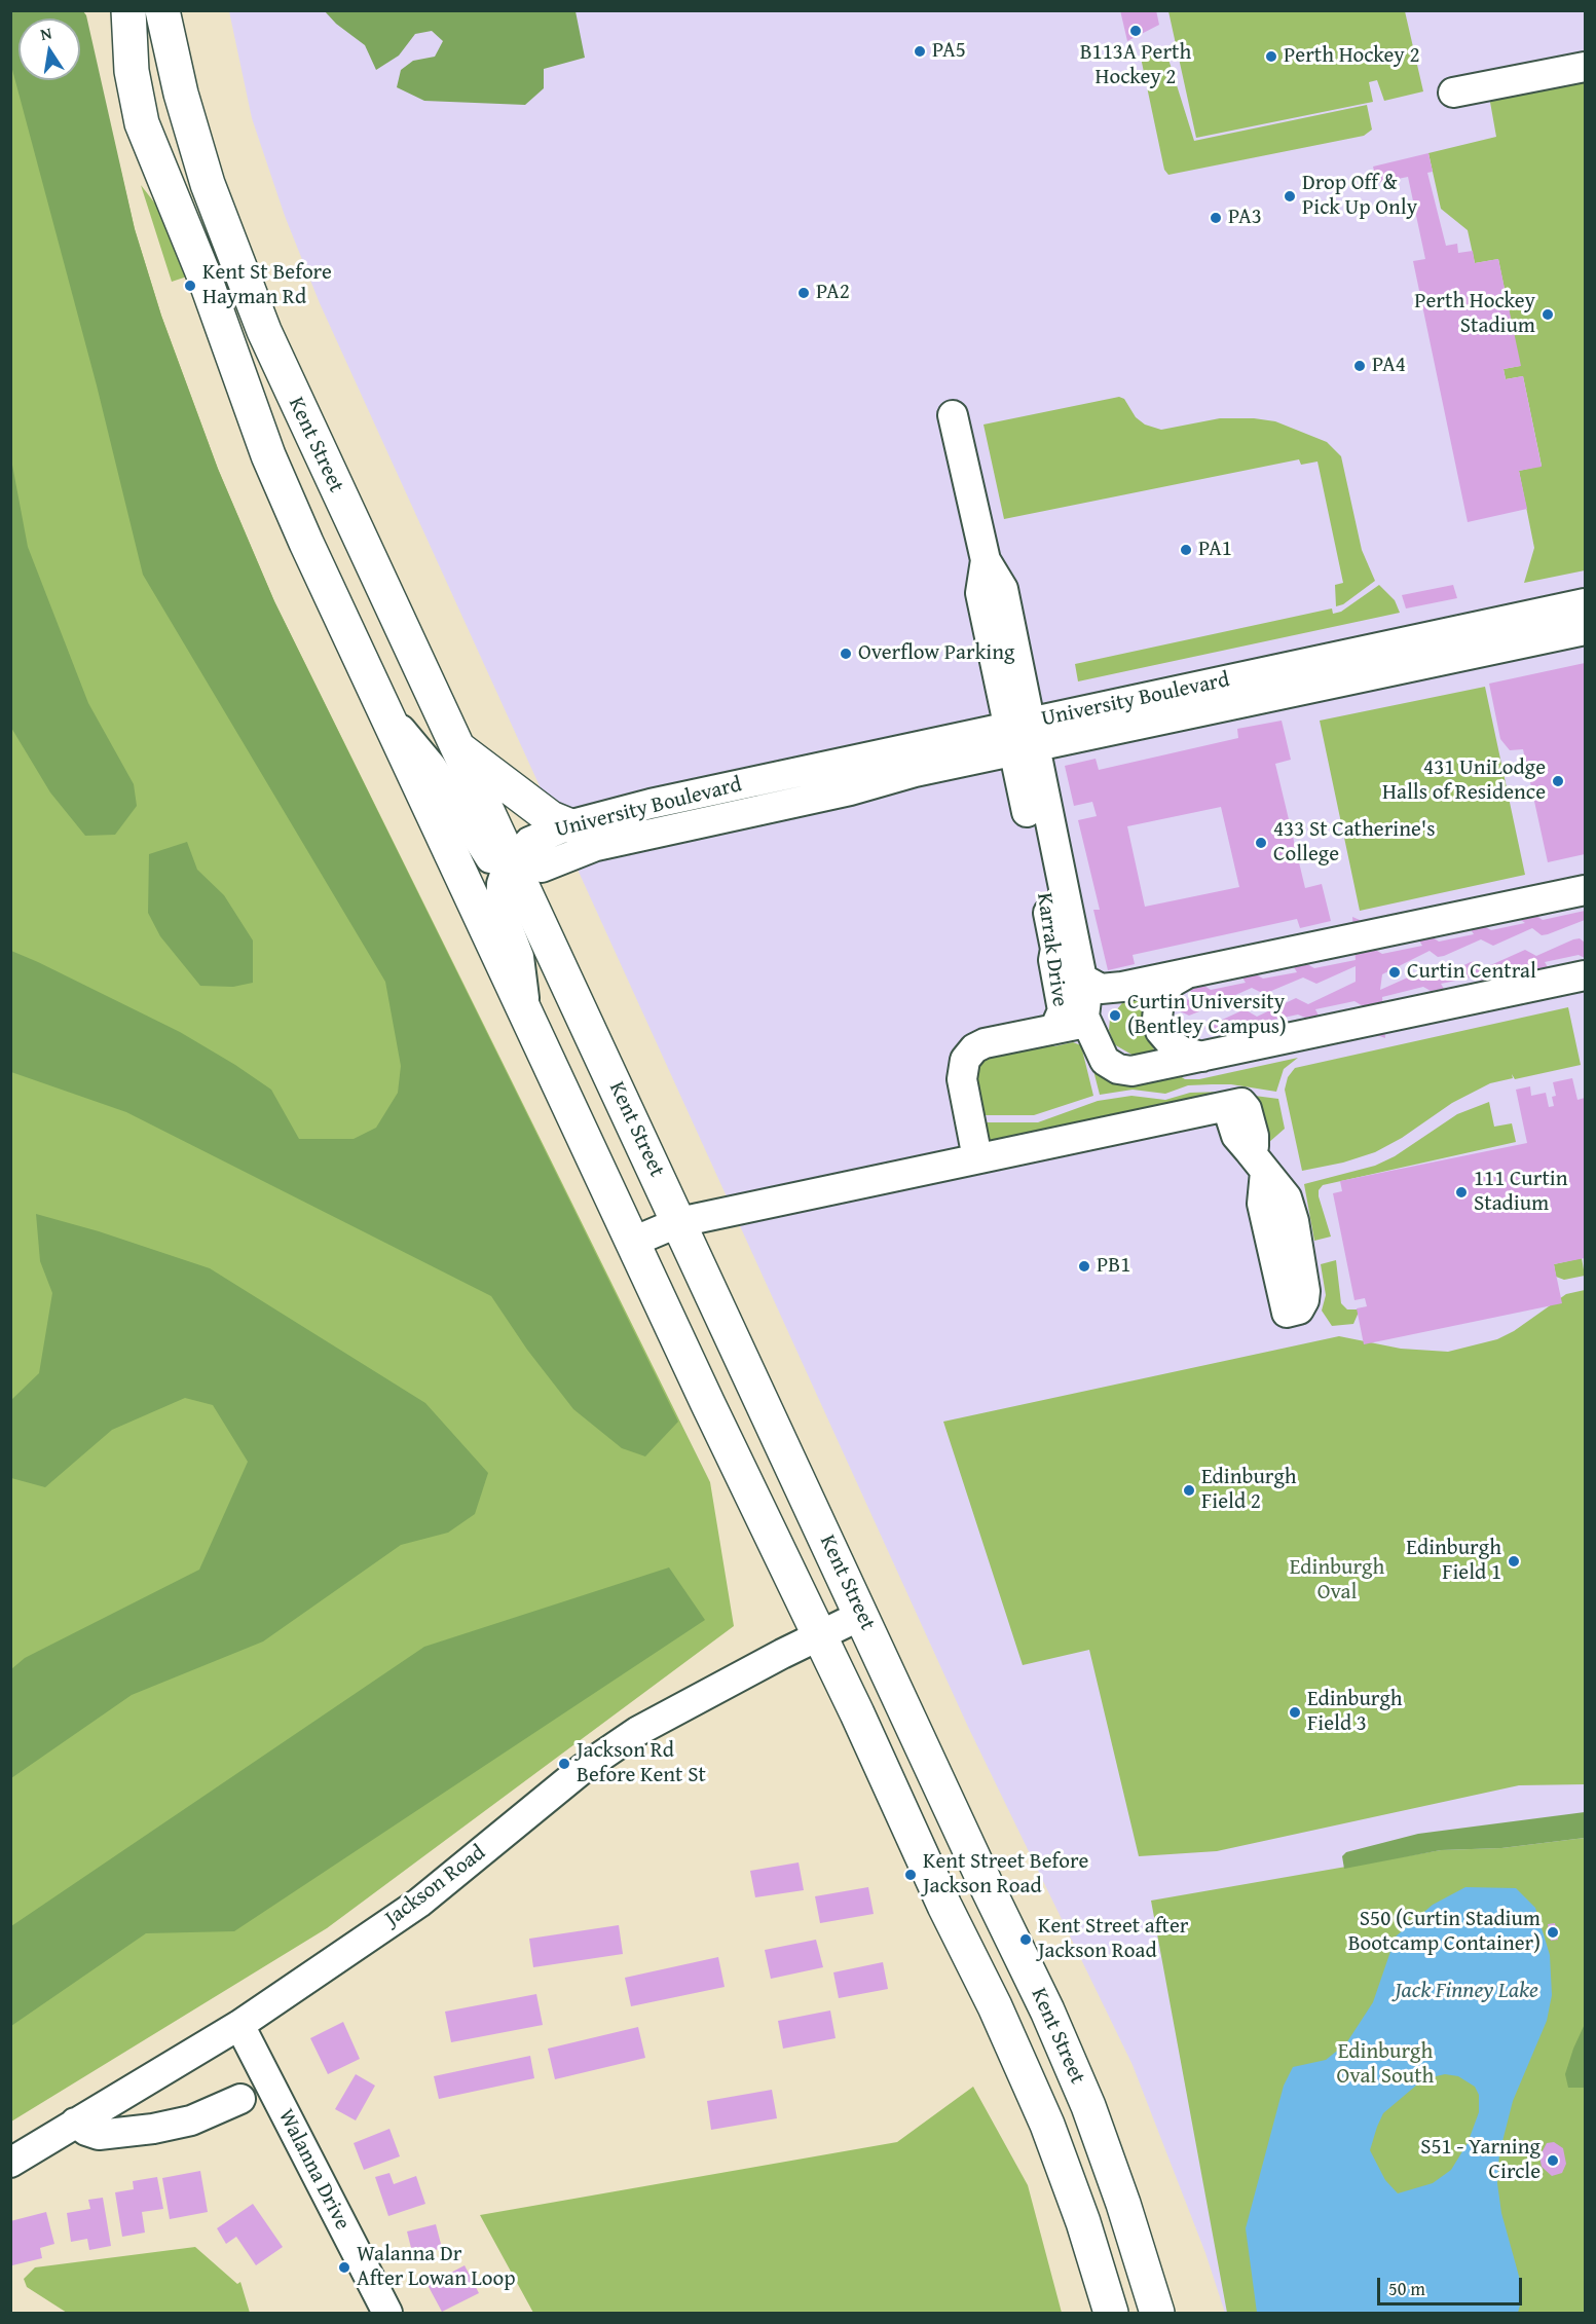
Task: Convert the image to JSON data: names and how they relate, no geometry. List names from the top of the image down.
{
  "streets": {
    "main road": ["Kent Street"],
    "street": [
      "University Boulevard",
      "Karrak Drive",
      "Jackson Road",
      "Walanna Drive"
    ]
  },
  "crossings": [
    ["Kent Street", "University Boulevard"],
    ["Kent Street", "Jackson Road"],
    ["University Boulevard", "Karrak Drive"],
    ["Jackson Road", "Walanna Drive"]
  ],
  "water": ["Jack Finney Lake"],
  "parks": ["Edinburgh Oval", "Edinburgh Oval South"],
  "places": [
    "B113A Perth Hockey 2",
    "PA5",
    "Perth Hockey 2",
    "Drop Off & Pick Up Only",
    "PA3",
    "Kent St Before Hayman Rd",
    "PA2",
    "Perth Hockey Stadium",
    "PA4",
    "PA1",
    "Overflow Parking",
    "431 UniLodge Halls of Residence",
    "433 St Catherine's College",
    "Curtin Central",
    "Curtin University (Bentley Campus)",
    "111 Curtin Stadium",
    "PB1",
    "Edinburgh Field 2",
    "Edinburgh Field 1",
    "Edinburgh Field 3",
    "Jackson Rd Before Kent St",
    "Kent Street Before Jackson Road",
    "S50 (Curtin Stadium Bootcamp Container)",
    "Kent Street after Jackson Road",
    "S51 - Yarning Circle",
    "Walanna Dr After Lowan Loop"
  ],
  "scale_bar": "50 m",
  "north": "top"
}
